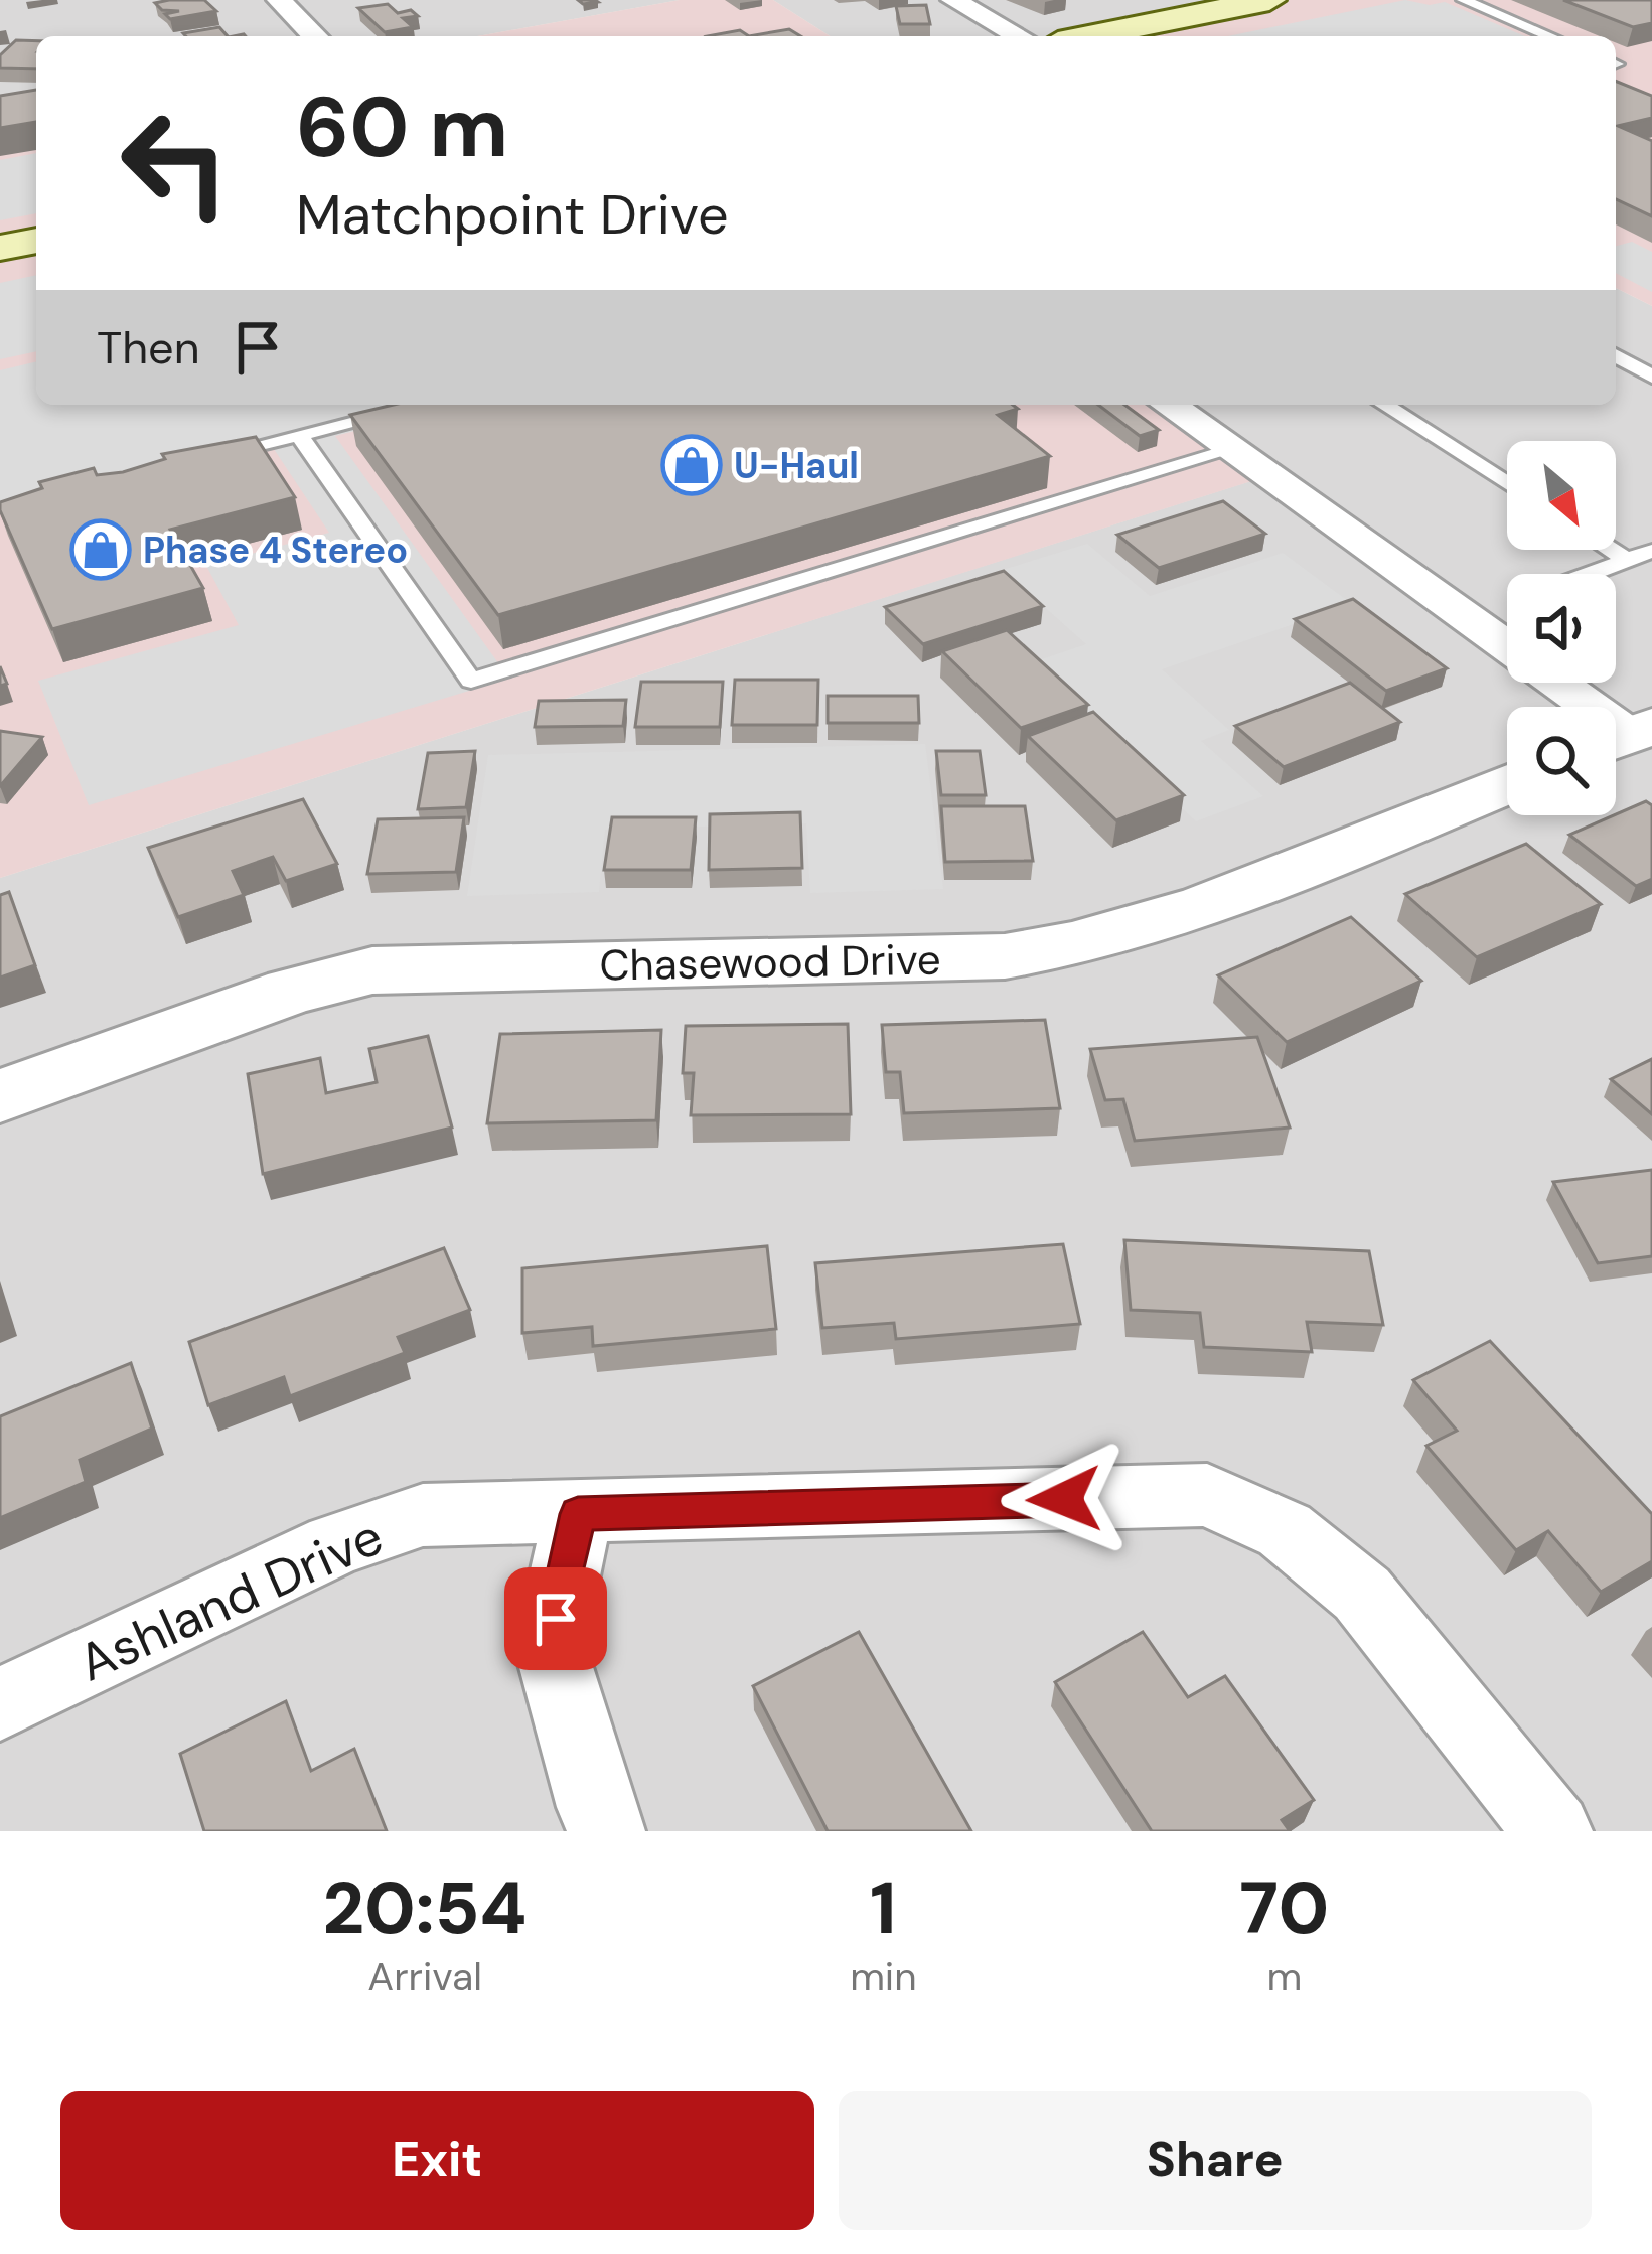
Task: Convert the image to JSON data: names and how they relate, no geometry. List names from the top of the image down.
{
  "streets": {
    "street": ["Chasewood Drive", "Ashland Drive"]
  },
  "places": {
    "shop": ["U-Haul", "Phase 4 Stereo"]
  },
  "north": "bottom right",
  "page": {
    "turn": ["60 m", "Matchpoint Drive"],
    "then": "Then",
    "eta": [
      "20:54",
      "Arrival",
      "1",
      "min",
      "70",
      "m"
    ],
    "buttons": ["Exit", "Share"]
  }
}
